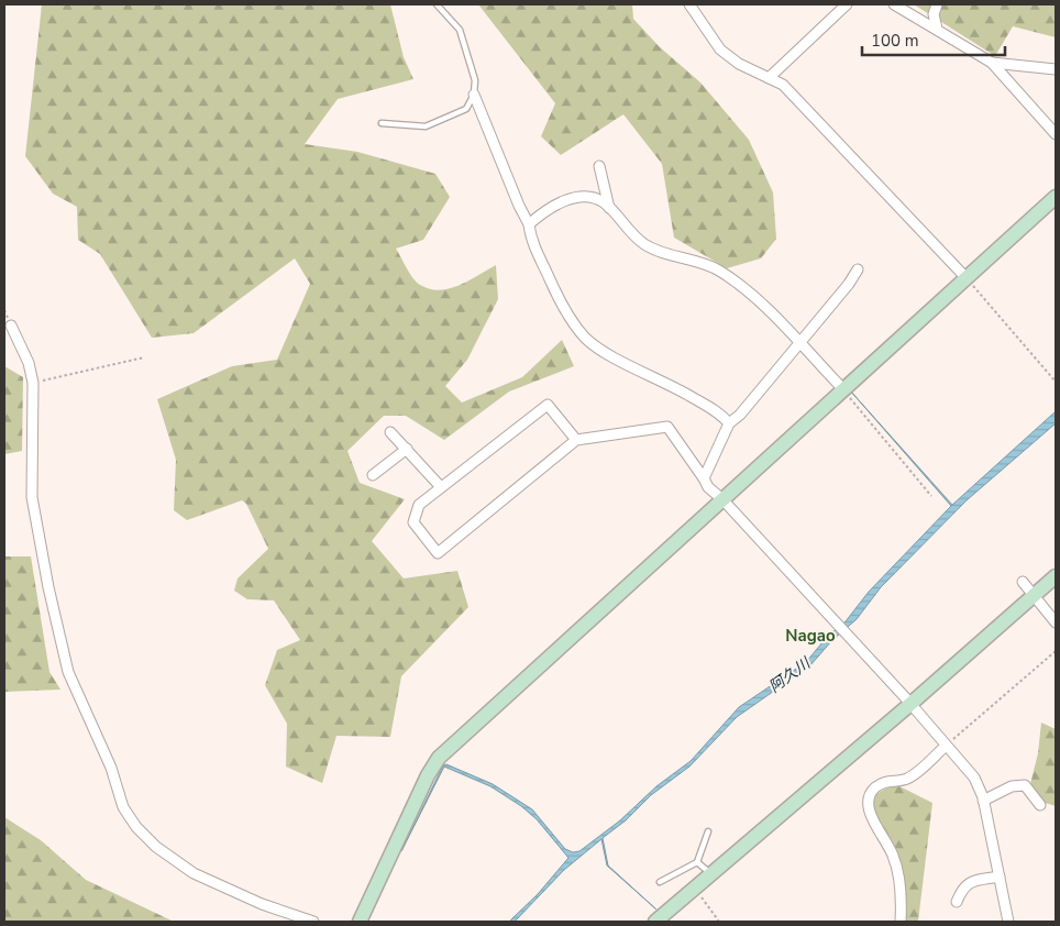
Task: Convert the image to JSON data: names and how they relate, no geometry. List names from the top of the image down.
{
  "districts": ["Nagao"],
  "water": ["阿久川"],
  "scale_bar": "100 m"
}
